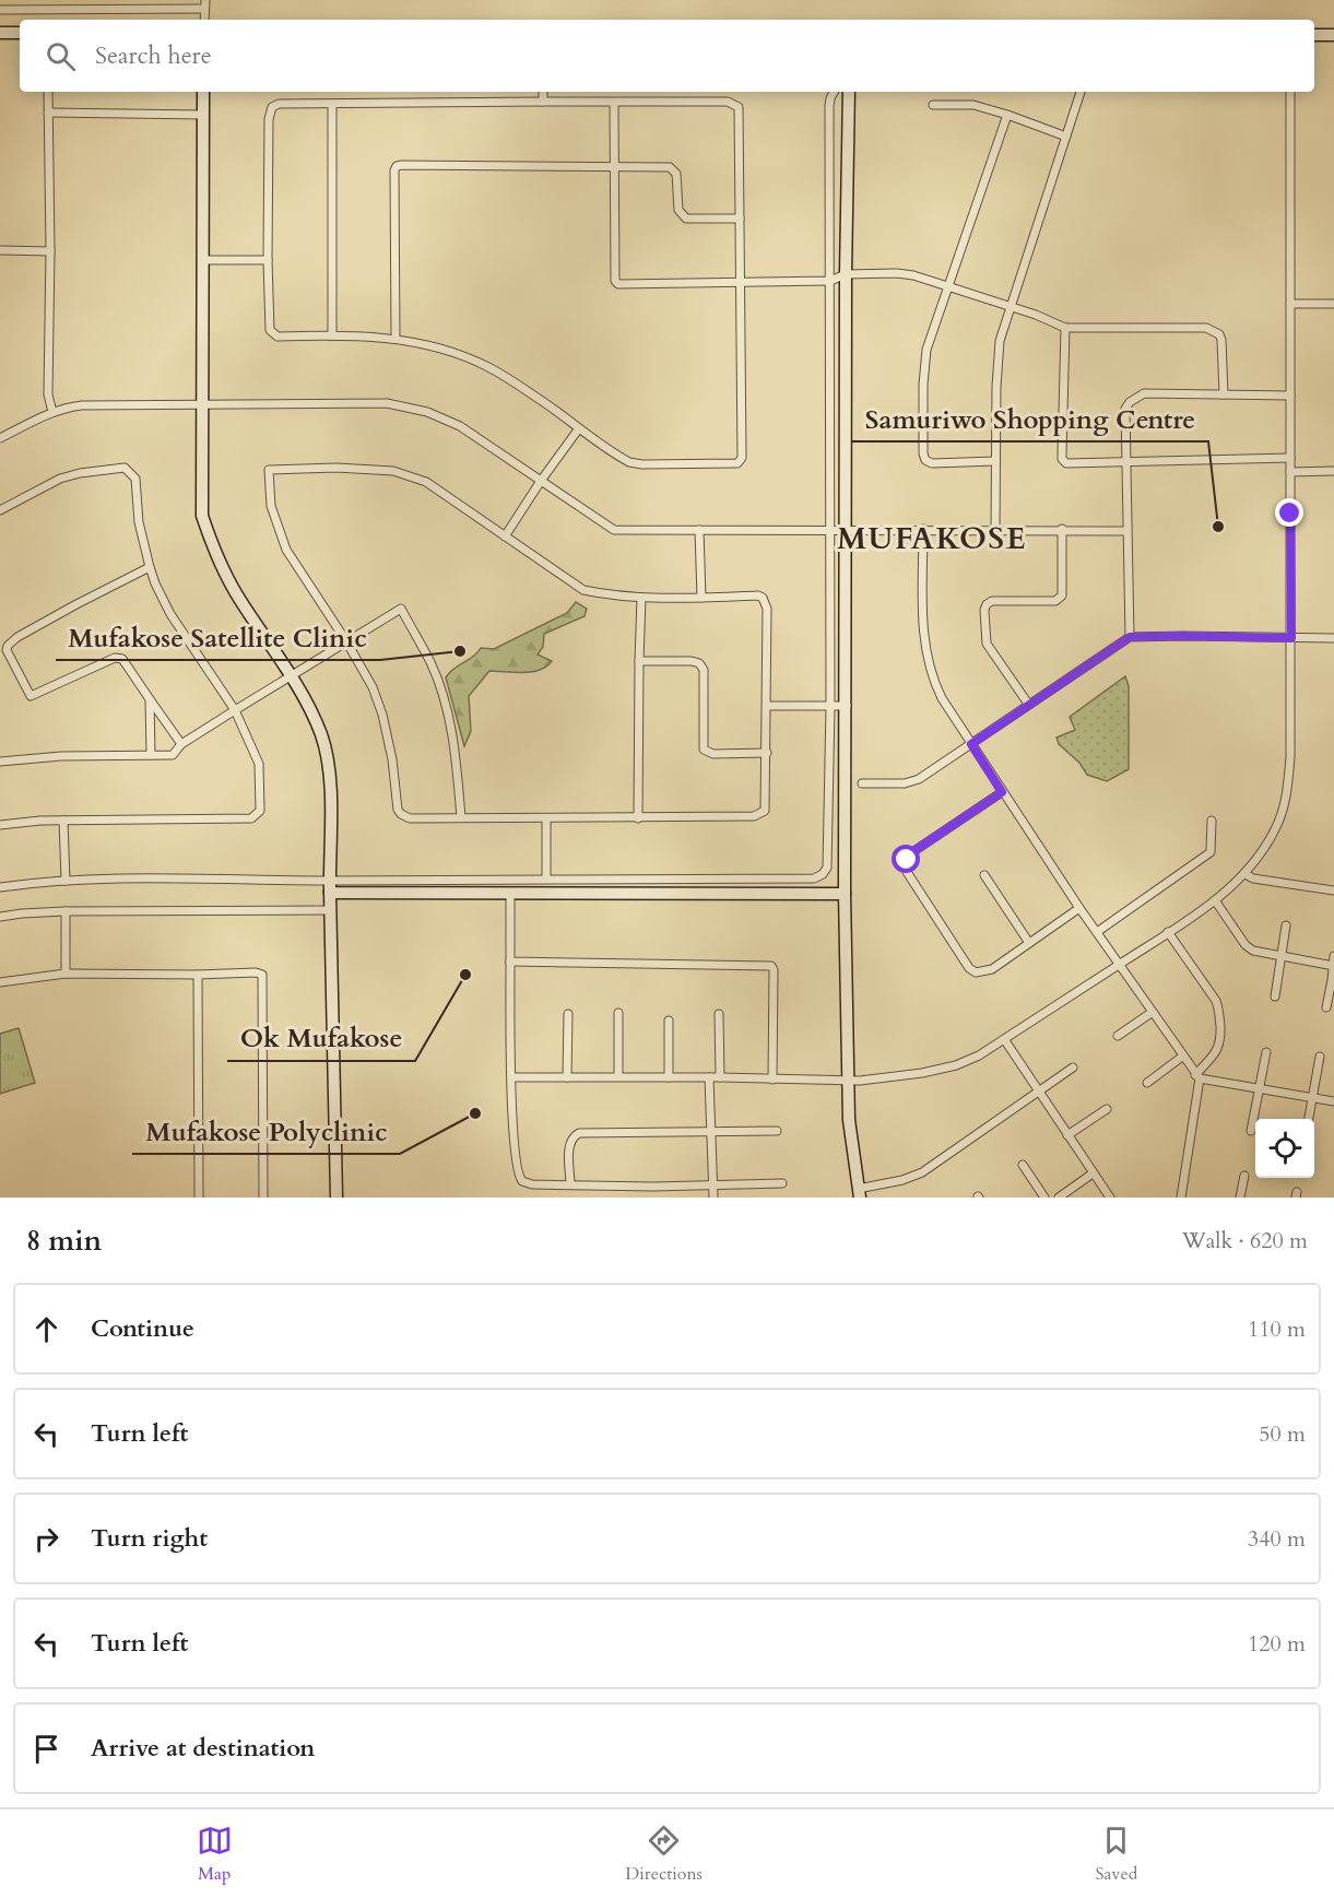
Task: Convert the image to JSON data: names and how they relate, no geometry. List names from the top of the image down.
{
  "districts": ["MUFAKOSE"],
  "places": [
    "Samuriwo Shopping Centre",
    "Mufakose Satellite Clinic",
    "Ok Mufakose",
    "Mufakose Polyclinic"
  ],
  "page": {
    "search": "Search here",
    "heading": ["8 min", "Walk · 620 m"],
    "list": [
      ["Continue", "110 m"],
      ["Turn left", "50 m"],
      ["Turn right", "340 m"],
      ["Turn left", "120 m"],
      "Arrive at destination"
    ],
    "nav": ["Map", "Directions", "Saved"]
  }
}
